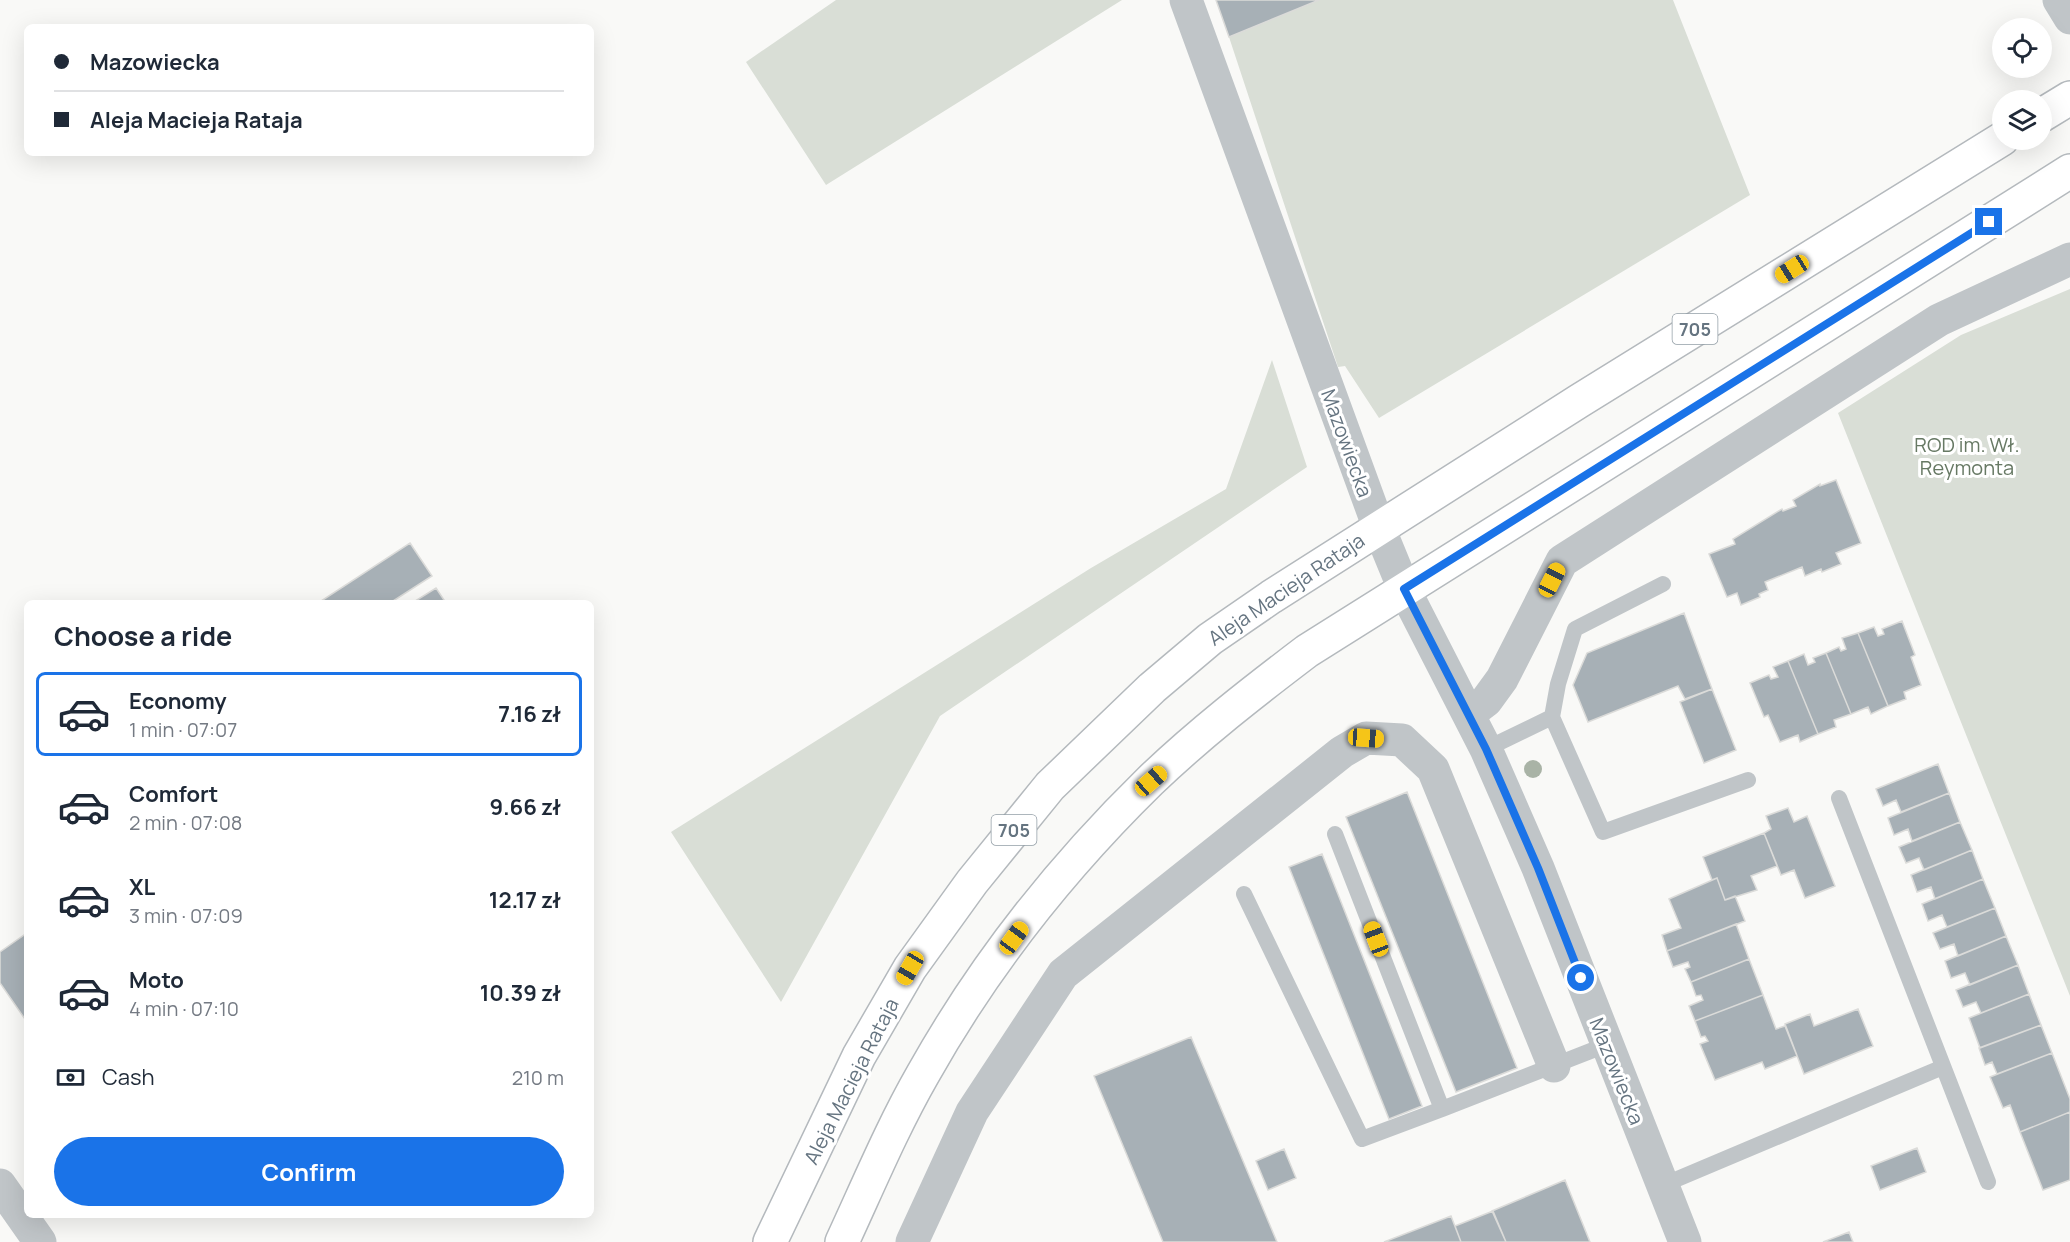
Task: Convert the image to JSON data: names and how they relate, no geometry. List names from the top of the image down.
{
  "streets": {
    "main road": ["705", "Aleja Macieja Rataja"],
    "street": ["Mazowiecka"]
  },
  "crossings": [
    ["Mazowiecka", "Aleja Macieja Rataja"]
  ],
  "parks": ["ROD im. Wł. Reymonta"],
  "page": {
    "banner": ["Mazowiecka", "Aleja Macieja Rataja"],
    "heading": "Choose a ride",
    "list": [
      {
        "name": "Economy",
        "note": "1 min · 07:07",
        "value": "7.16 zł"
      },
      {
        "name": "Comfort",
        "note": "2 min · 07:08",
        "value": "9.66 zł"
      },
      {
        "name": "XL",
        "note": "3 min · 07:09",
        "value": "12.17 zł"
      },
      {
        "name": "Moto",
        "note": "4 min · 07:10",
        "value": "10.39 zł"
      }
    ],
    "pay": ["Cash", "210 m"],
    "buttons": "Confirm"
  }
}
